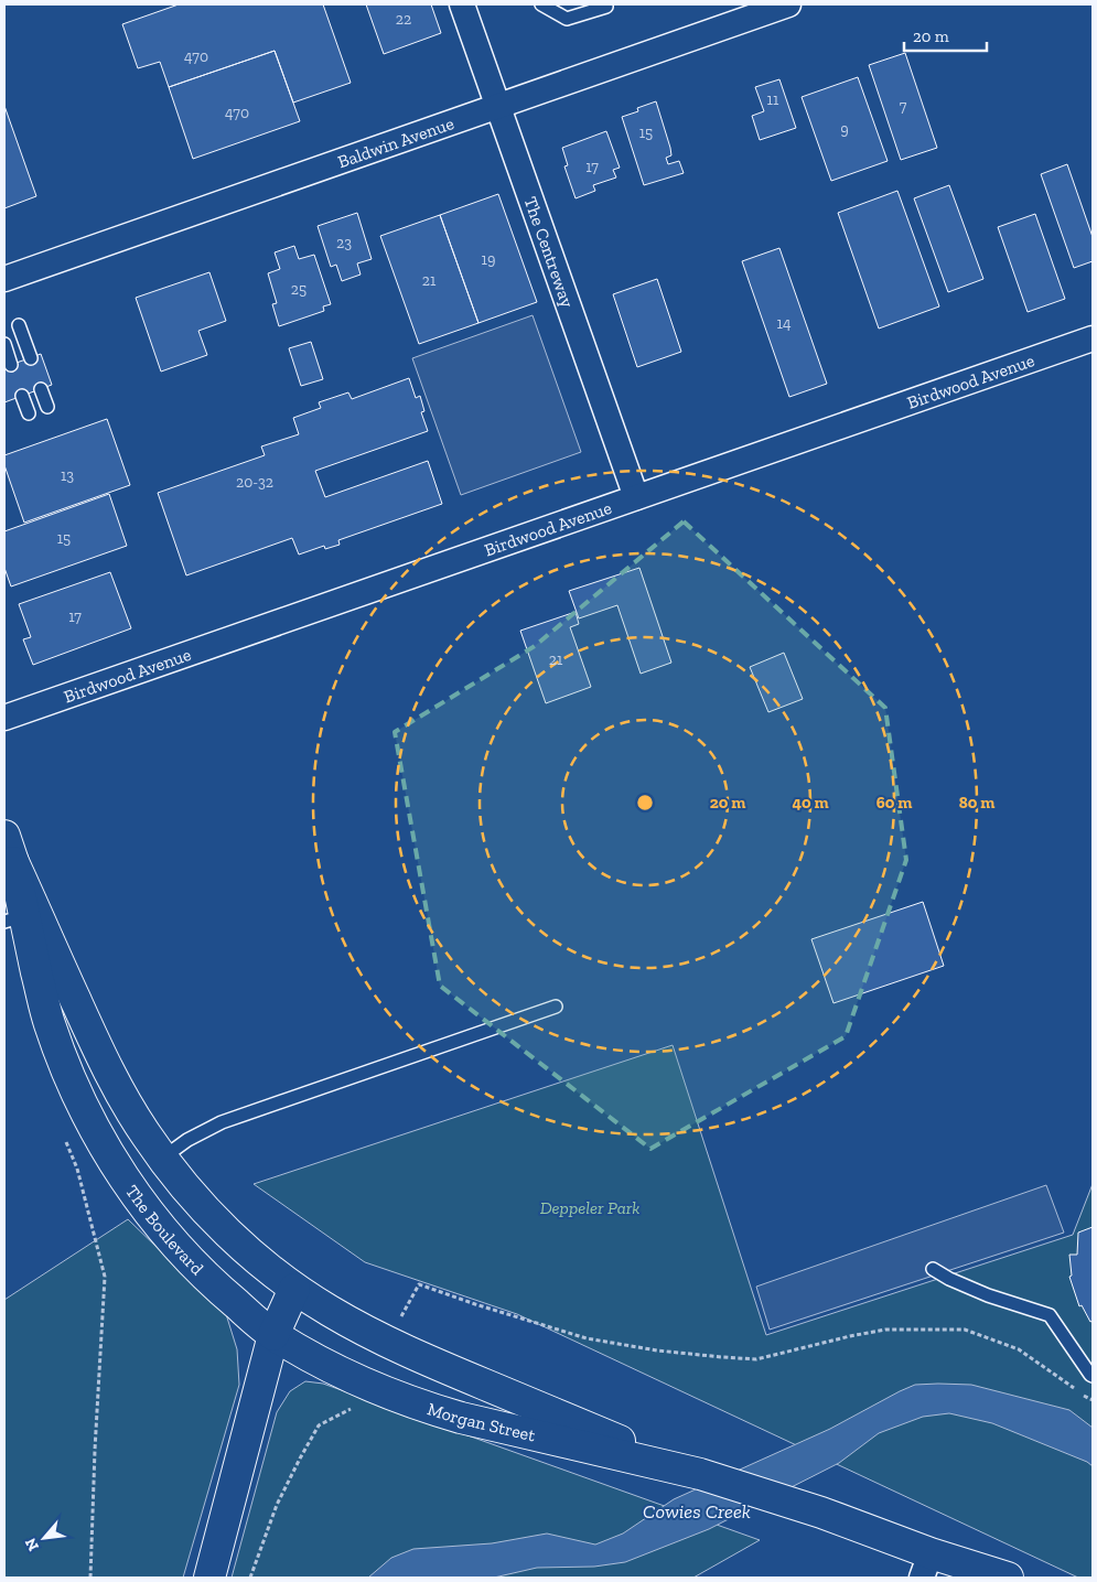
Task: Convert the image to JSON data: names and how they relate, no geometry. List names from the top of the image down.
{
  "streets": {
    "main road": ["The Boulevard", "Morgan Street"],
    "street": ["Baldwin Avenue", "The Centreway", "Birdwood Avenue"]
  },
  "crossings": [
    ["Baldwin Avenue", "The Centreway"],
    ["The Centreway", "Birdwood Avenue"],
    ["The Boulevard", "Morgan Street"]
  ],
  "water": ["Cowies Creek"],
  "parks": ["Deppeler Park"],
  "house_numbers": [
    "22",
    "470",
    "11",
    "7",
    "470",
    "9",
    "15",
    "17",
    "23",
    "19",
    "21",
    "25",
    "14",
    "13",
    "20-32",
    "15",
    "17",
    "21"
  ],
  "scale_bar": "20 m",
  "north": "bottom left",
  "rings": [
    "20 m",
    "40 m",
    "60 m",
    "80 m"
  ]
}
